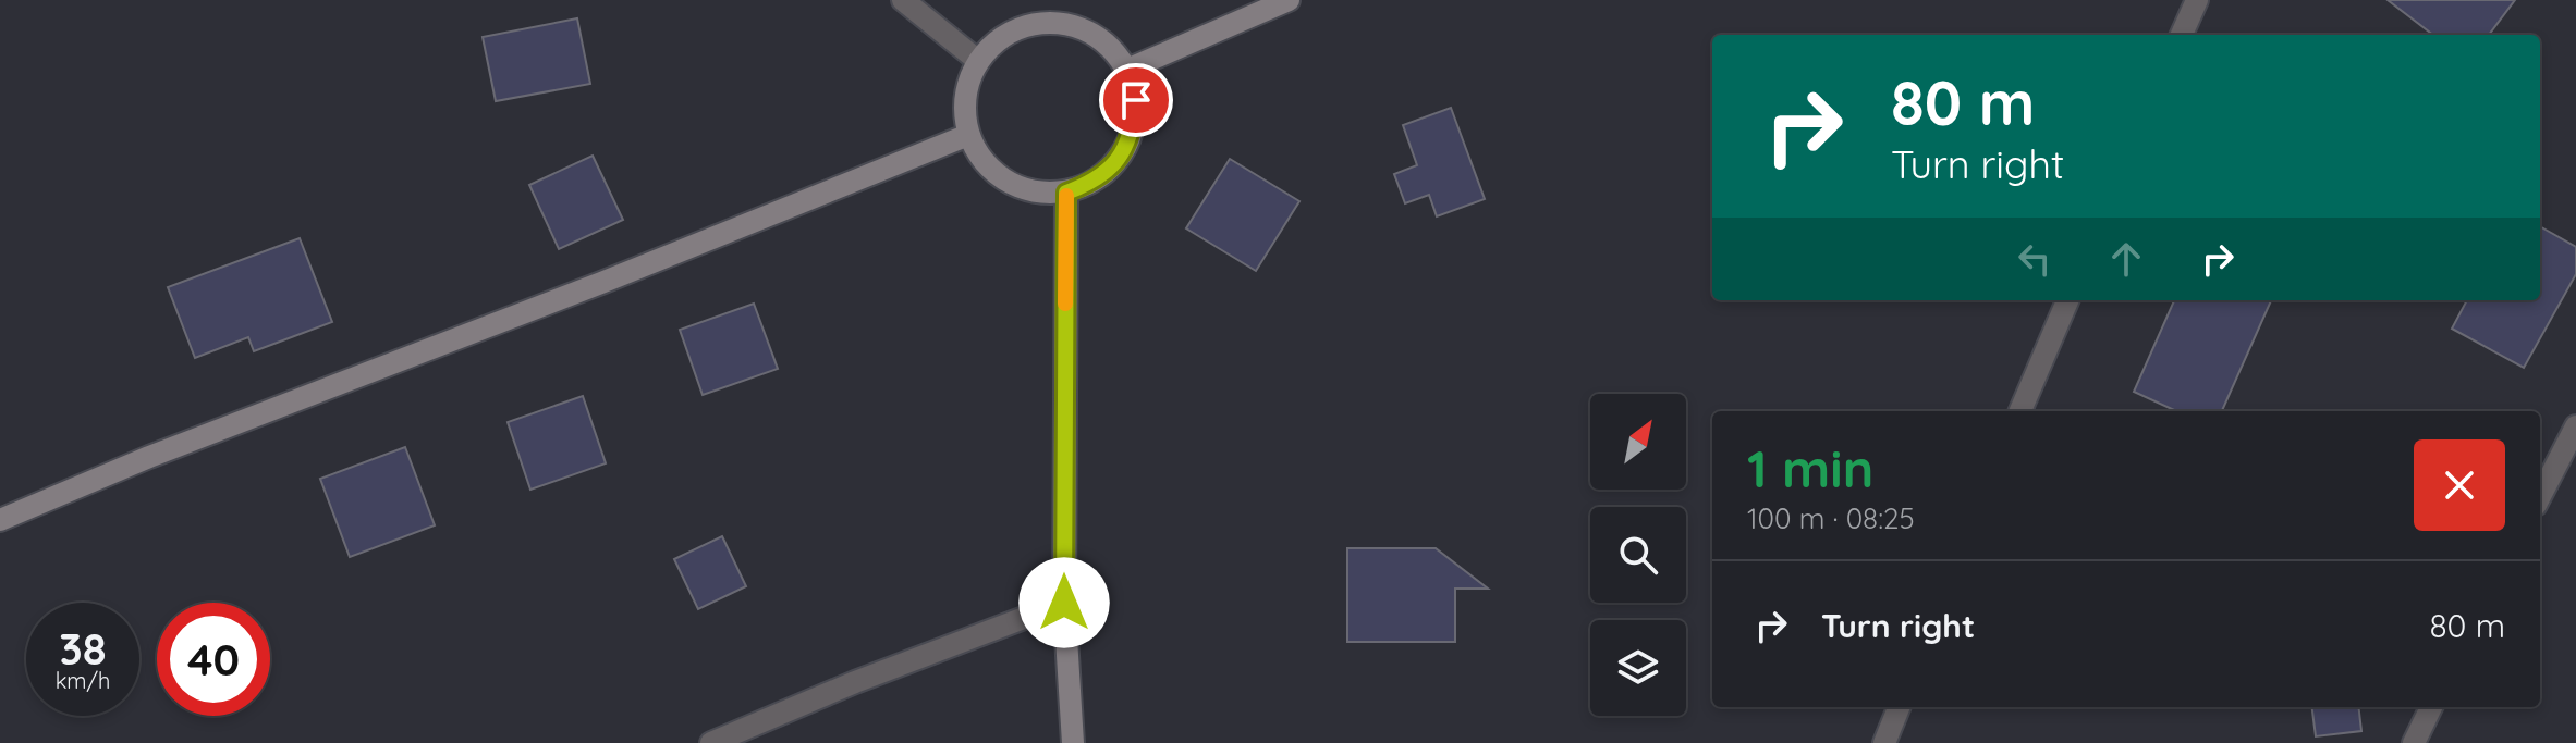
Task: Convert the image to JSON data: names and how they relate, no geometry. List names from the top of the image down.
{
  "north": "top right",
  "page": {
    "turn": ["80 m", "Turn right"],
    "heading": ["1 min", "100 m · 08:25"],
    "list": [
      {
        "name": "Turn right",
        "value": "80 m"
      }
    ],
    "speed": "38 km/h",
    "limit": "40"
  }
}
